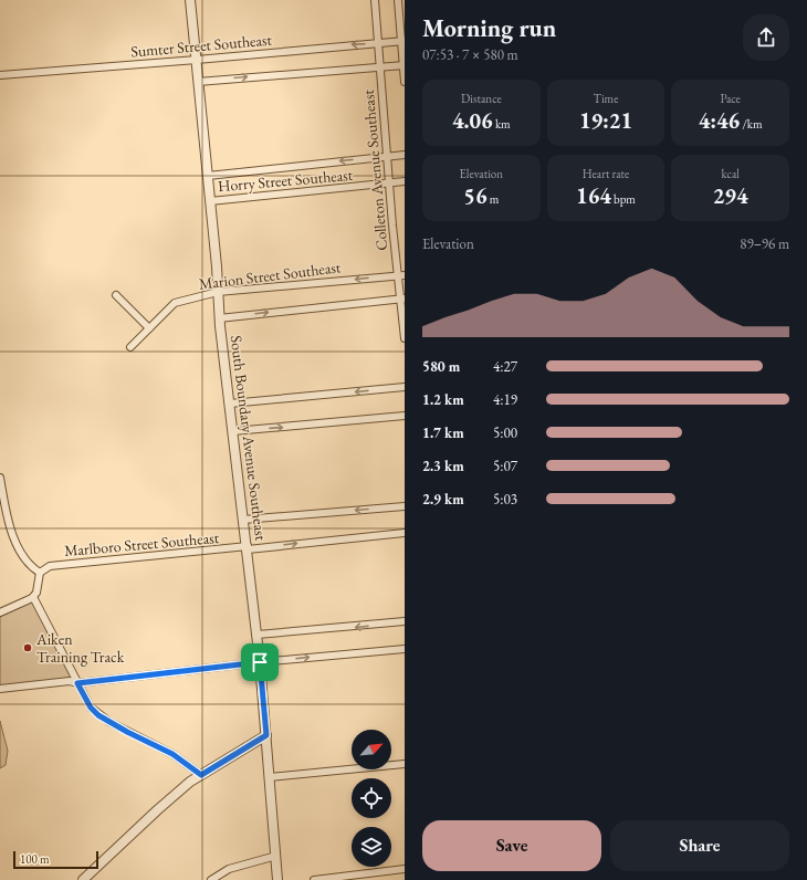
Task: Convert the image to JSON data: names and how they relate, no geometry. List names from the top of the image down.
{
  "streets": {
    "street": [
      "Sumter Street Southeast",
      "Colleton Avenue Southeast",
      "Horry Street Southeast",
      "Marion Street Southeast",
      "South Boundary Avenue Southeast",
      "Marlboro Street Southeast"
    ]
  },
  "crossings": [
    ["Sumter Street Southeast", "Colleton Avenue Southeast"],
    ["Sumter Street Southeast", "South Boundary Avenue Southeast"],
    ["Colleton Avenue Southeast", "Horry Street Southeast"],
    ["Colleton Avenue Southeast", "Marion Street Southeast"],
    ["Horry Street Southeast", "South Boundary Avenue Southeast"],
    ["Marion Street Southeast", "South Boundary Avenue Southeast"],
    ["South Boundary Avenue Southeast", "Marlboro Street Southeast"]
  ],
  "places": ["Aiken Training Track"],
  "scale_bar": "100 m",
  "north": "top right",
  "page": {
    "heading": ["Morning run", "07:53 · 7 × 580 m"],
    "stats": [
      ["Distance", "4.06 km"],
      ["Time", "19:21"],
      ["Pace", "4:46 /km"],
      ["Elevation", "56 m"],
      ["Heart rate", "164 bpm"],
      ["kcal", "294"]
    ],
    "chart": ["Elevation", "89–96 m"],
    "list": [
      {
        "name": "580 m",
        "note": "4:27"
      },
      {
        "name": "1.2 km",
        "note": "4:19"
      },
      {
        "name": "1.7 km",
        "note": "5:00"
      },
      {
        "name": "2.3 km",
        "note": "5:07"
      },
      {
        "name": "2.9 km",
        "note": "5:03"
      }
    ],
    "buttons": ["Save", "Share"],
    "scale": "100 m"
  }
}
